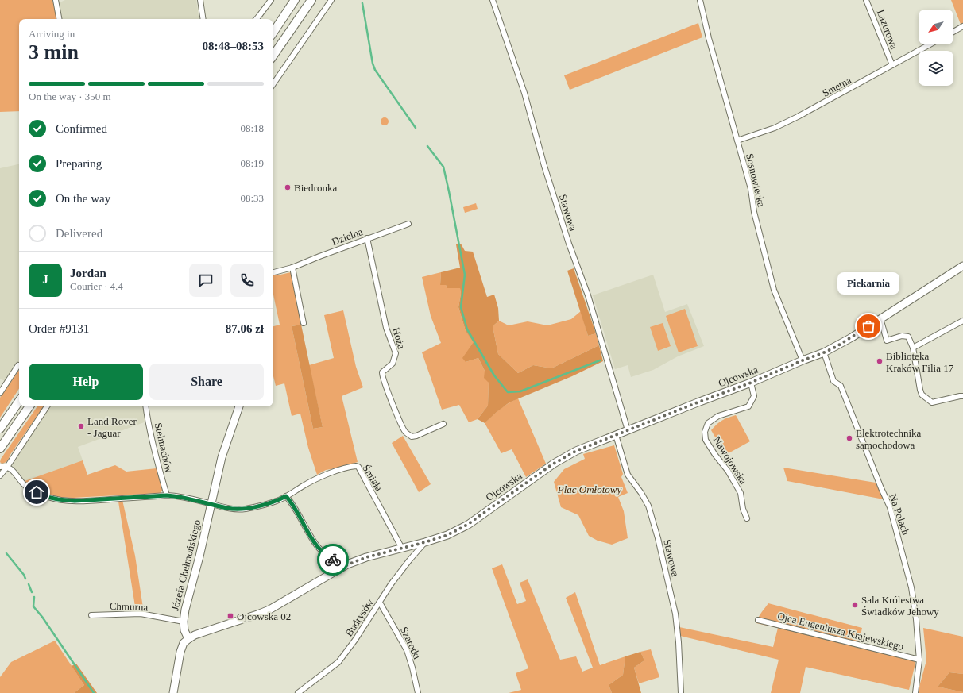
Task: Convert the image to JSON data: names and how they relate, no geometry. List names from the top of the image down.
{
  "streets": {
    "street": [
      "Lazurowa",
      "Smętna",
      "Sosnowiecka",
      "Stawowa",
      "Dzielna",
      "Hoża",
      "Ojcowska",
      "Stelmachów",
      "Nawojowska",
      "Śmiała",
      "Na Polach",
      "Józefa Chełmońskiego",
      "Chmurna",
      "Budrysów",
      "Ojca Eugeniusza Krajewskiego",
      "Szarotki"
    ]
  },
  "crossings": [
    ["Lazurowa", "Smętna"],
    ["Smętna", "Sosnowiecka"],
    ["Sosnowiecka", "Ojcowska"],
    ["Stawowa", "Ojcowska"],
    ["Dzielna", "Hoża"],
    ["Ojcowska", "Nawojowska"],
    ["Ojcowska", "Śmiała"],
    ["Ojcowska", "Na Polach"],
    ["Ojcowska", "Józefa Chełmońskiego"],
    ["Ojcowska", "Budrysów"],
    ["Stelmachów", "Śmiała"],
    ["Śmiała", "Józefa Chełmońskiego"],
    ["Na Polach", "Ojca Eugeniusza Krajewskiego"],
    ["Józefa Chełmońskiego", "Chmurna"],
    ["Budrysów", "Szarotki"]
  ],
  "parks": ["Plac Omłotowy"],
  "places": {
    "other": [
      "Biedronka",
      "Piekarnia",
      "Biblioteka Kraków Filia 17",
      "Land Rover - Jaguar",
      "Elektrotechnika samochodowa",
      "Sala Królestwa Świadków Jehowy"
    ],
    "transit": ["Ojcowska 02"]
  },
  "north": "bottom left",
  "page": {
    "heading": ["3 min", "Arriving in", "08:48–08:53"],
    "panel": [
      "Jordan",
      "Courier · 4.4",
      "Order #9131",
      "87.06 zł"
    ],
    "bar": "On the way · 350 m",
    "list": [
      ["Confirmed", "08:18"],
      ["Preparing", "08:19"],
      ["On the way", "08:33"],
      "Delivered"
    ],
    "round": "J",
    "bubble": "Piekarnia",
    "buttons": ["Help", "Share"]
  }
}
